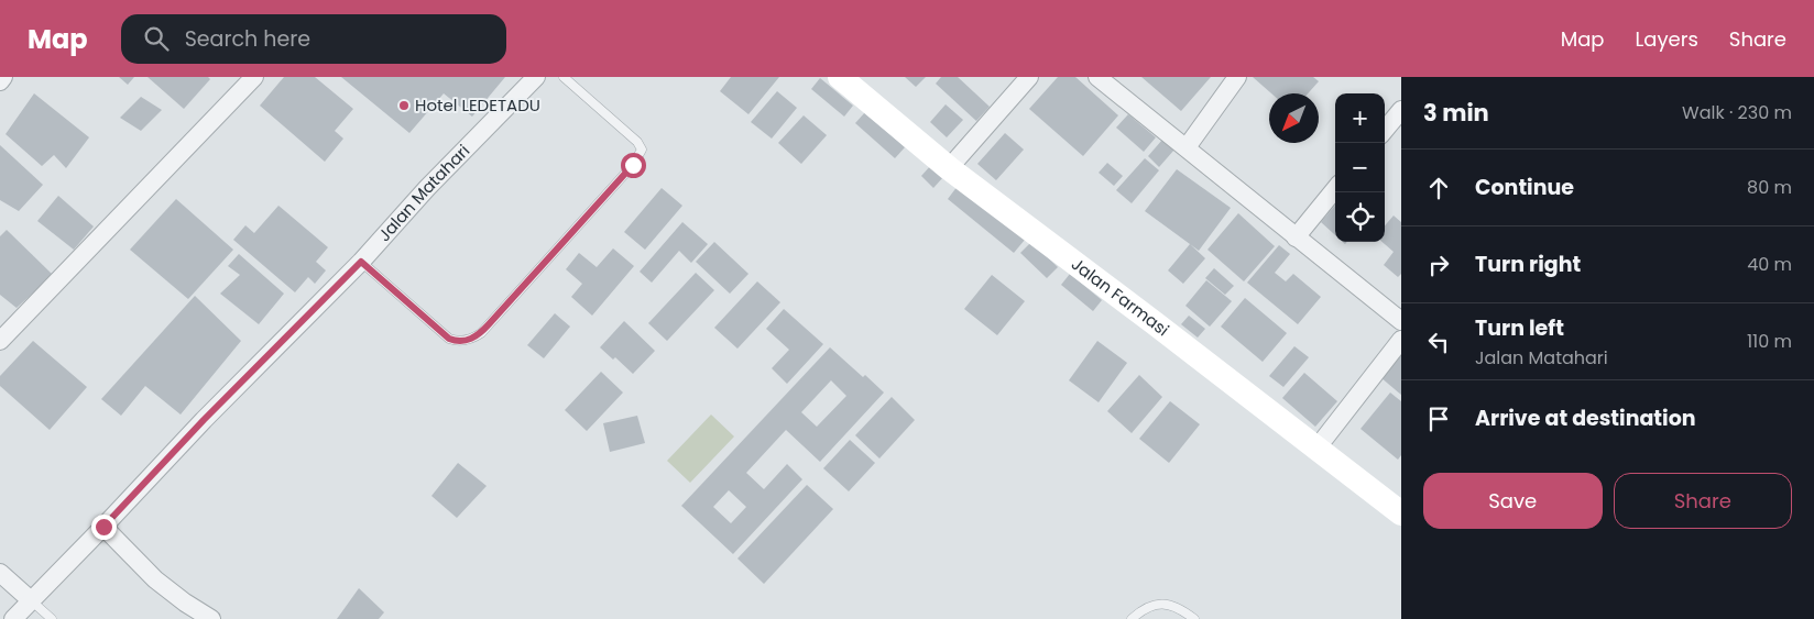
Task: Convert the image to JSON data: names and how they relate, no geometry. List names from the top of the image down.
{
  "streets": {
    "street": ["Jalan Matahari", "Jalan Farmasi"]
  },
  "places": ["Hotel LEDETADU"],
  "north": "bottom left",
  "page": {
    "header": "Map",
    "search": "Search here",
    "nav": ["Map", "Layers", "Share"],
    "heading": ["3 min", "Walk · 230 m"],
    "map_buttons": ["+", "−"],
    "list": [
      ["Continue", "80 m"],
      ["Turn right", "40 m"],
      ["Turn left", "Jalan Matahari", "110 m"],
      "Arrive at destination"
    ],
    "buttons": ["Save", "Share"]
  }
}
